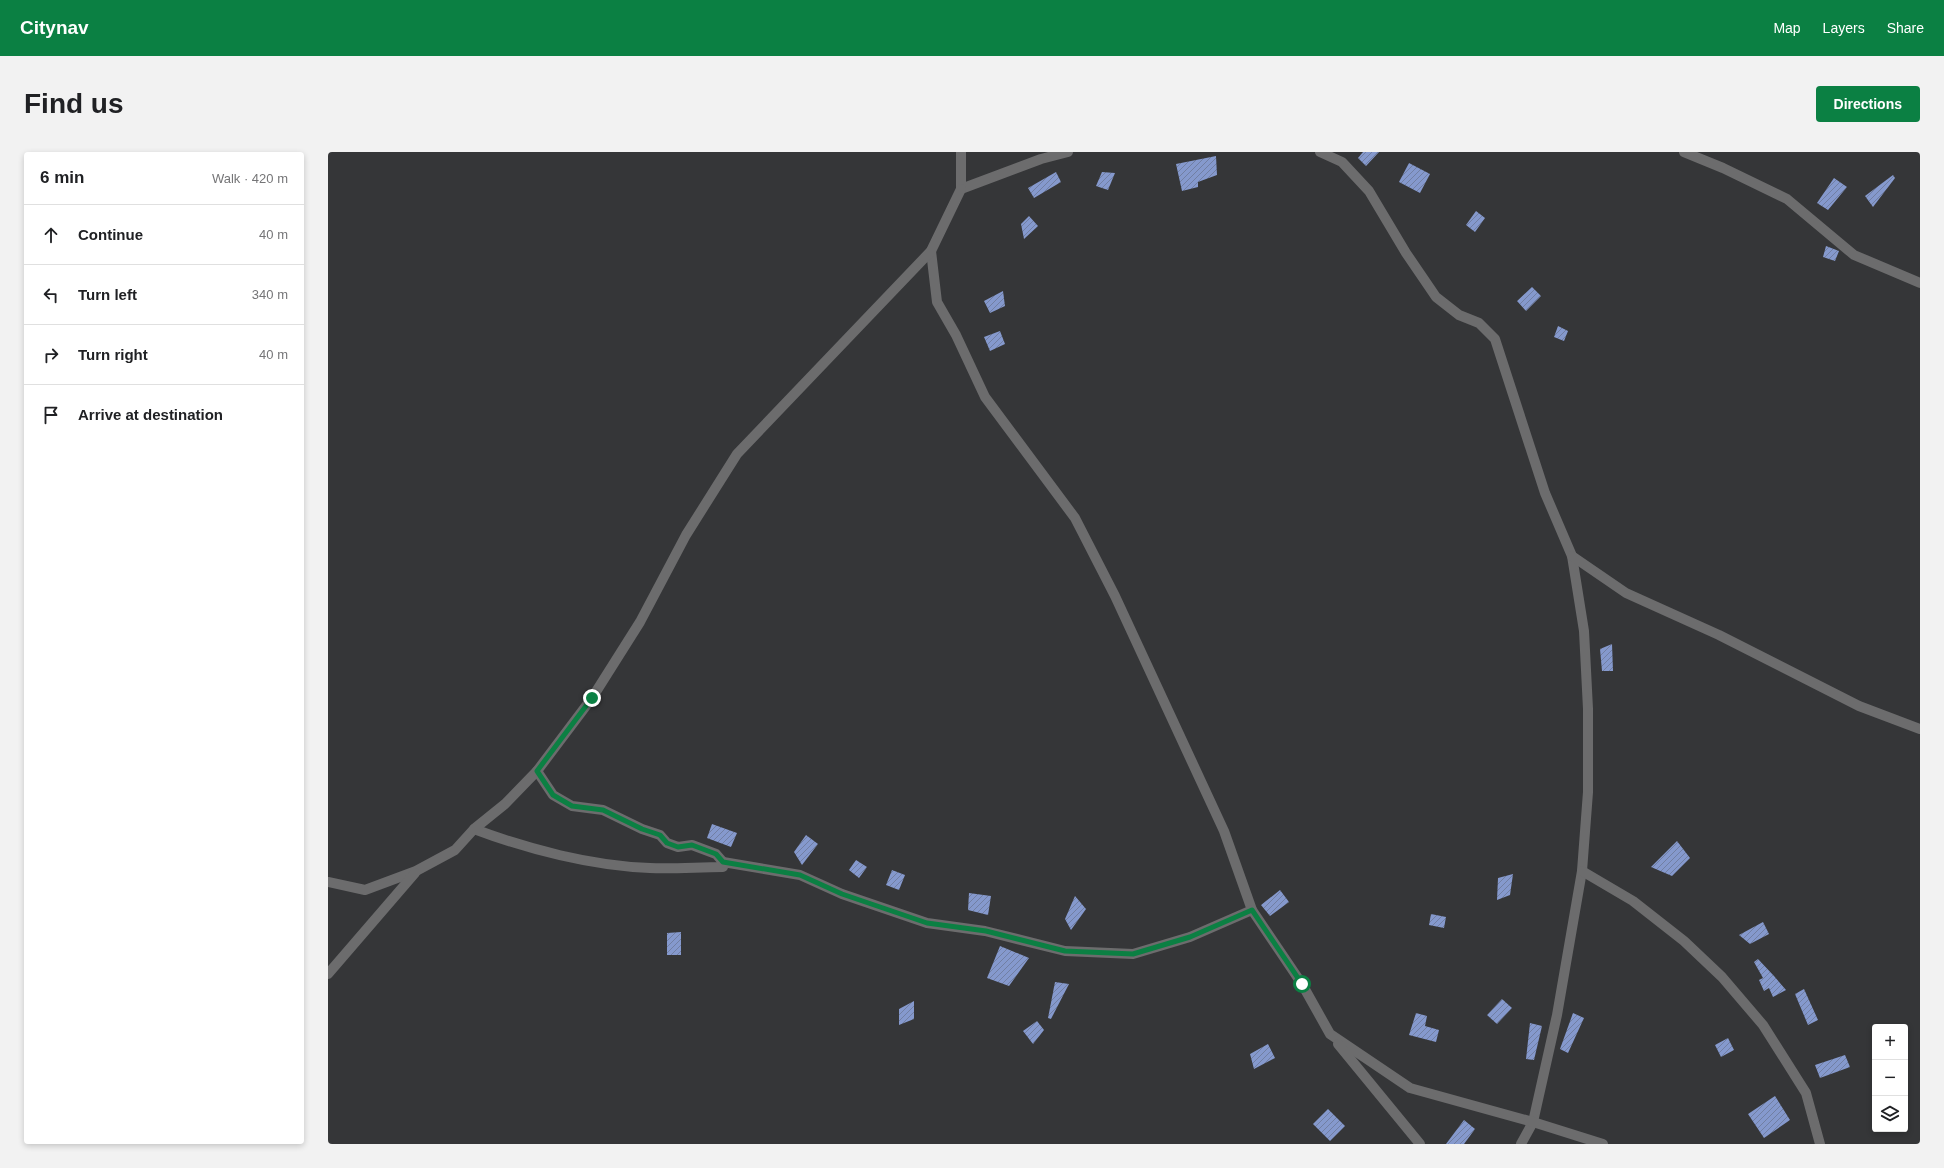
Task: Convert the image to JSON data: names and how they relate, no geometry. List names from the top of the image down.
{
  "page": {
    "header": "Citynav",
    "nav": ["Map", "Layers", "Share"],
    "buttons": "Directions",
    "title": "Find us",
    "heading": ["6 min", "Walk · 420 m"],
    "list": [
      ["Continue", "40 m"],
      ["Turn left", "340 m"],
      ["Turn right", "40 m"],
      "Arrive at destination"
    ],
    "map_buttons": ["+", "−"]
  }
}
